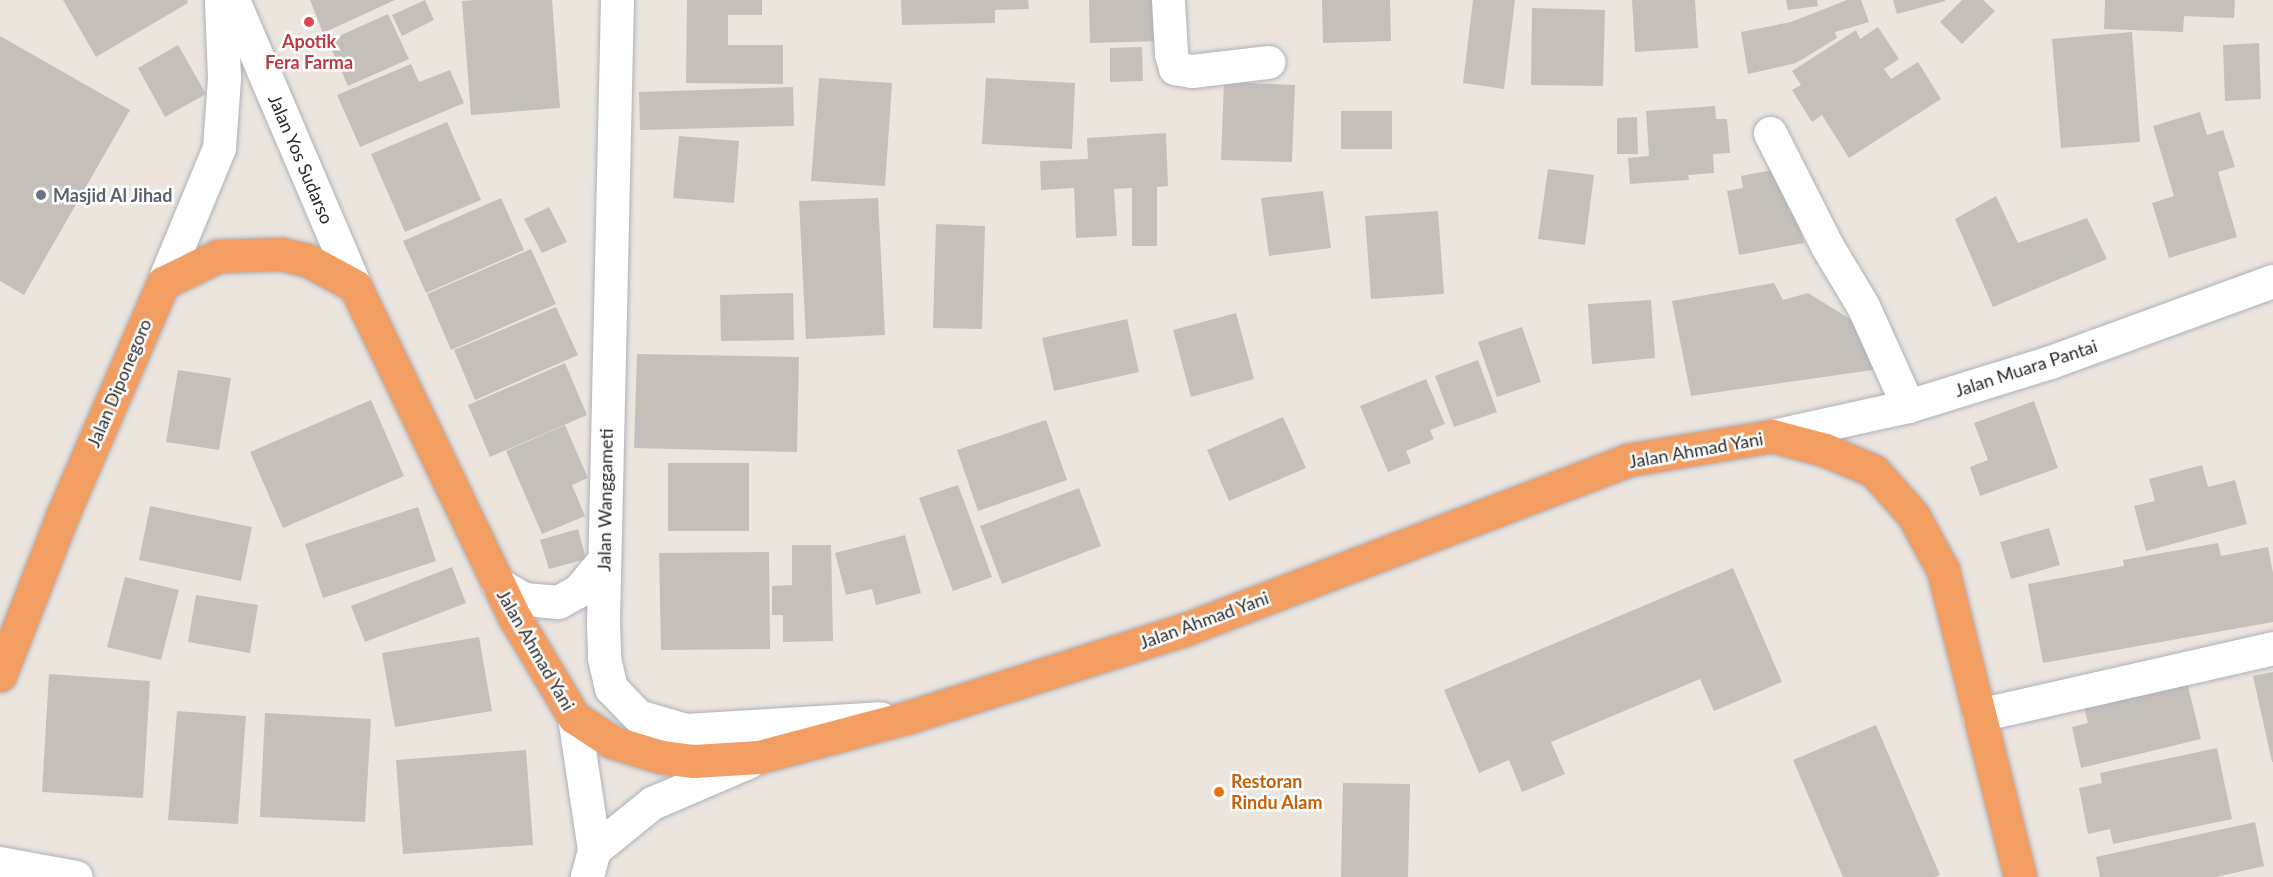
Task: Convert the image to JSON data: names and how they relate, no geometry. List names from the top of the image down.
{
  "streets": {
    "highway": ["Jalan Diponegoro", "Jalan Ahmad Yani"],
    "street": ["Jalan Yos Sudarso", "Jalan Muara Pantai", "Jalan Wanggameti"]
  },
  "crossings": [
    ["Jalan Yos Sudarso", "Jalan Ahmad Yani"],
    ["Jalan Muara Pantai", "Jalan Ahmad Yani"],
    ["Jalan Ahmad Yani", "Jalan Wanggameti"]
  ],
  "places": ["Apotik Fera Farma", "Masjid Al Jihad", "Restoran Rindu Alam"]
}
